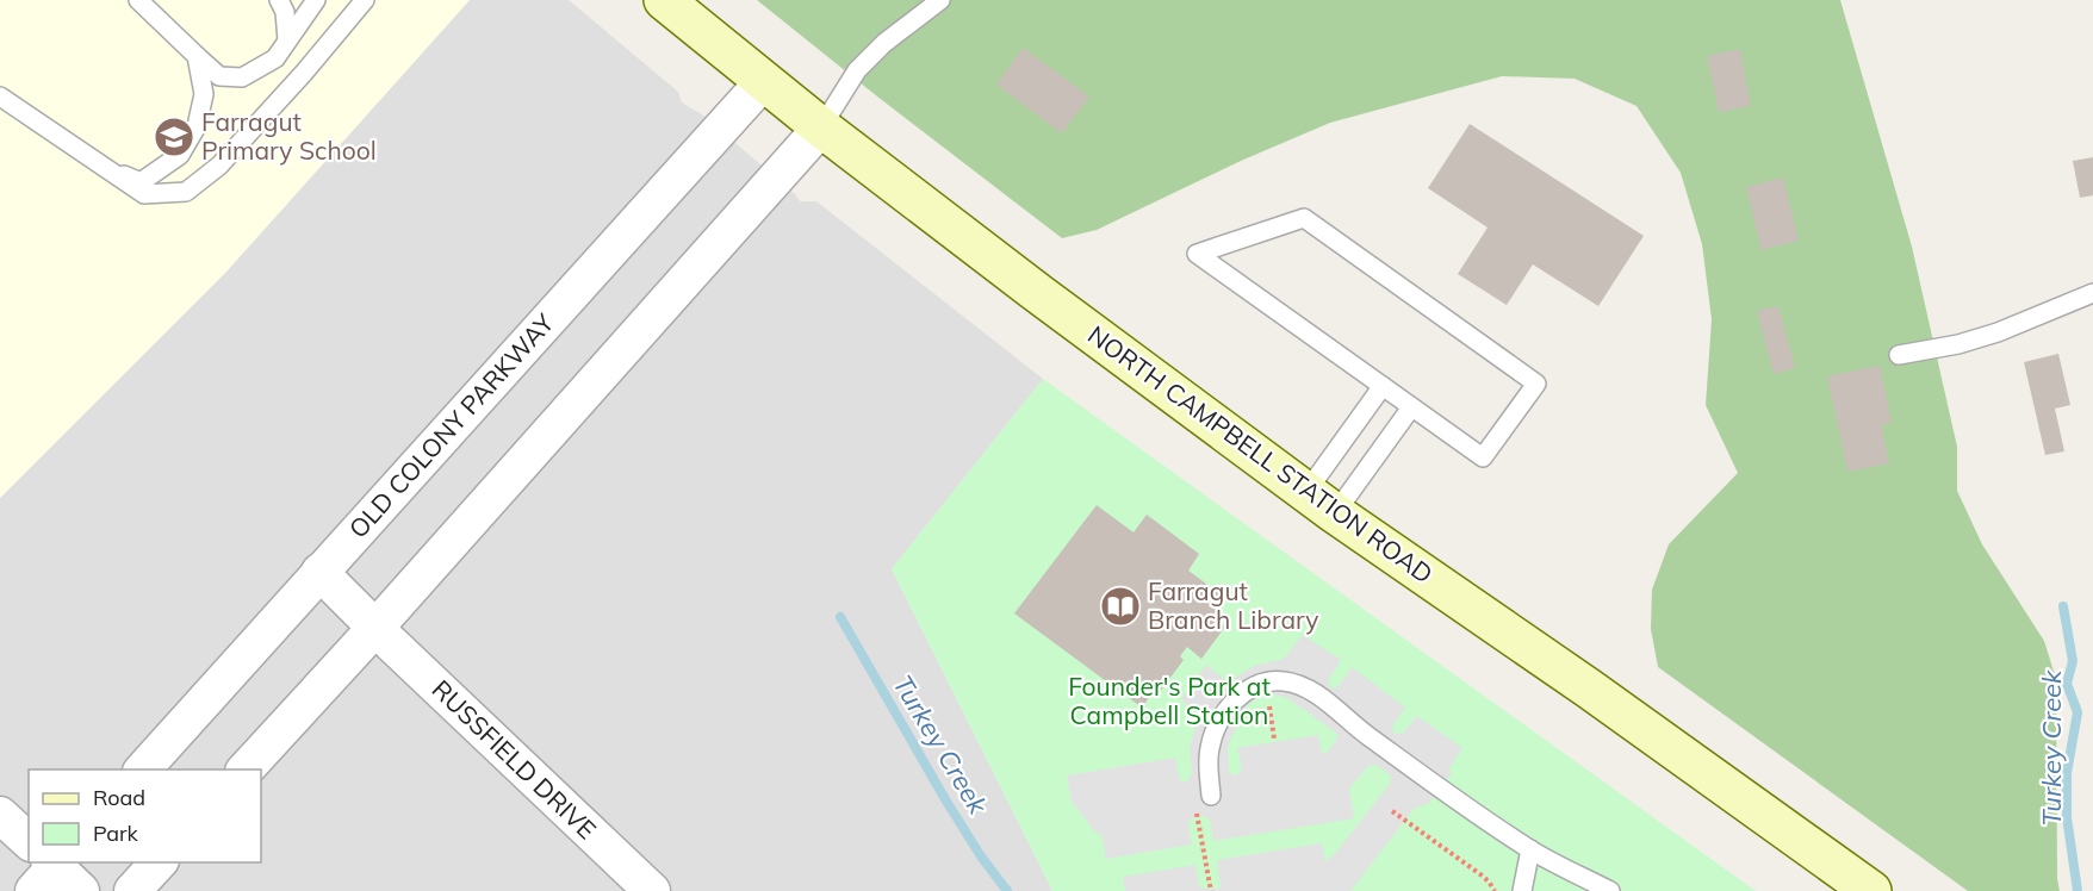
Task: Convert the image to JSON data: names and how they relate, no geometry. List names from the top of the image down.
{
  "streets": {
    "main road": ["NORTH CAMPBELL STATION ROAD"],
    "street": ["OLD COLONY PARKWAY", "RUSSFIELD DRIVE"]
  },
  "crossings": [
    ["OLD COLONY PARKWAY", "NORTH CAMPBELL STATION ROAD"],
    ["OLD COLONY PARKWAY", "RUSSFIELD DRIVE"]
  ],
  "water": ["Turkey Creek"],
  "parks": ["Founder's Park at Campbell Station"],
  "places": {
    "school or university": ["Farragut Primary School"],
    "library": ["Farragut Branch Library"]
  },
  "legend": ["Road", "Park"]
}
